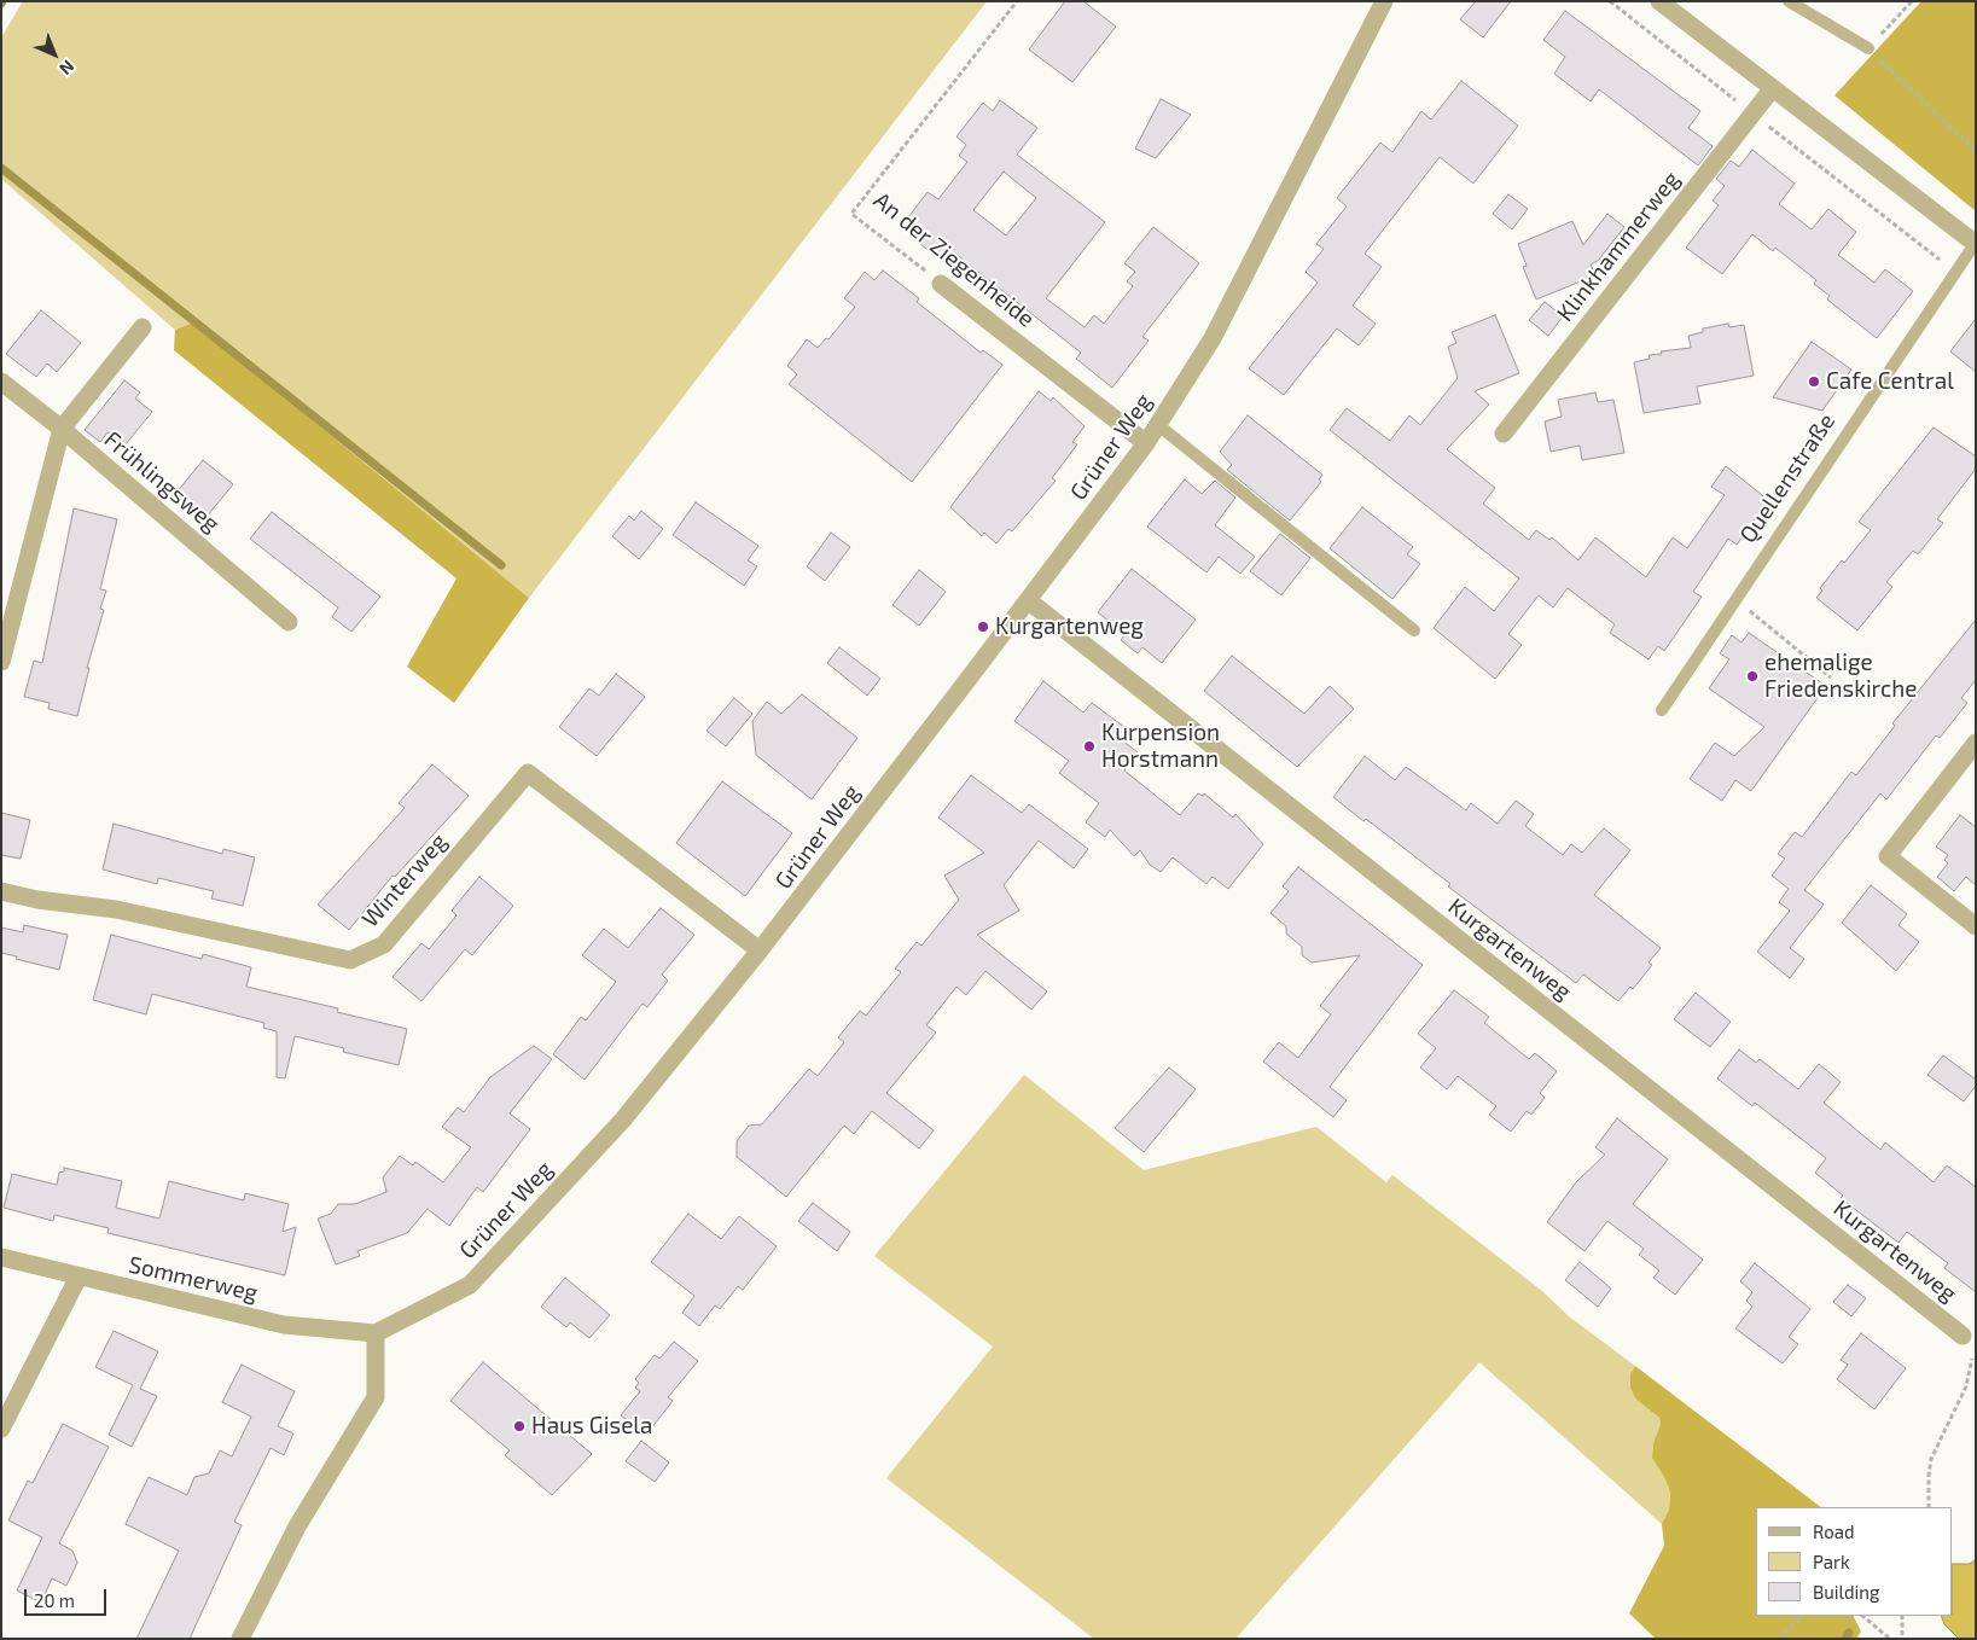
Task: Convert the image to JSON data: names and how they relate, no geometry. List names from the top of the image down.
{
  "streets": {
    "street": [
      "Klinkhammerweg",
      "An der Ziegenheide",
      "Grüner Weg",
      "Quellenstraße",
      "Frühlingsweg",
      "Winterweg",
      "Kurgartenweg",
      "Sommerweg"
    ]
  },
  "crossings": [
    ["Klinkhammerweg", "Quellenstraße"],
    ["An der Ziegenheide", "Grüner Weg"],
    ["Grüner Weg", "Winterweg"],
    ["Grüner Weg", "Kurgartenweg"],
    ["Grüner Weg", "Sommerweg"]
  ],
  "places": [
    "Cafe Central",
    "Kurgartenweg",
    "ehemalige Friedenskirche",
    "Kurpension Horstmann",
    "Haus Gisela"
  ],
  "legend": ["Road", "Park", "Building"],
  "scale_bar": "20 m",
  "north": "bottom right"
}
